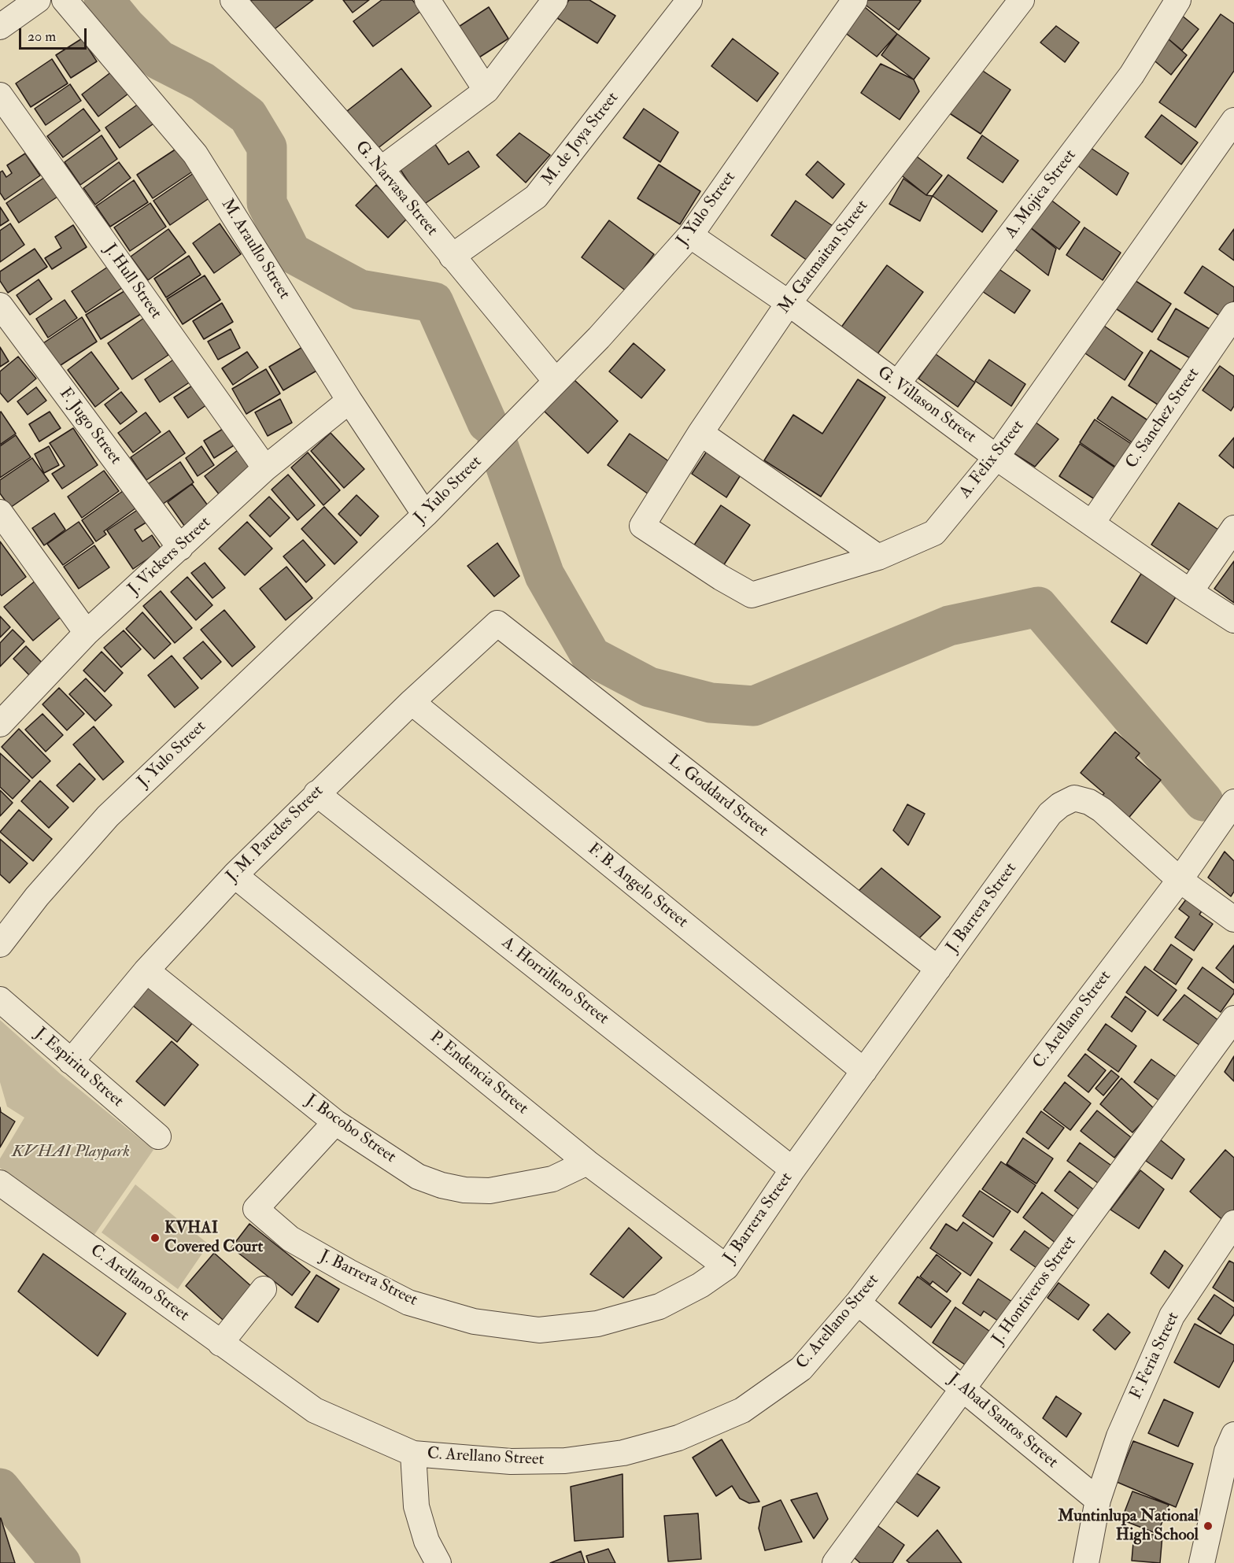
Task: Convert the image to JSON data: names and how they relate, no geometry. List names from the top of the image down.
{
  "streets": {
    "street": [
      "M. de Joya Street",
      "G. Narvasa Street",
      "A. Mojica Street",
      "J. Yulo Street",
      "M. Araullo Street",
      "M. Gatmaitan Street",
      "J. Hull Street",
      "G. Villason Street",
      "C. Sanchez Street",
      "F. Jugo Street",
      "A. Felix Street",
      "J. Vickers Street",
      "L. Goddard Street",
      "J. M. Paredes Street",
      "F. B. Angelo Street",
      "J. Barrera Street",
      "A. Horrilleno Street",
      "C. Arellano Street",
      "J. Espiritu Street",
      "P. Endencia Street",
      "J. Bocobo Street",
      "J. Hontiveros Street",
      "F. Feria Street",
      "J. Abad Santos Street"
    ]
  },
  "crossings": [
    ["M. de Joya Street", "G. Narvasa Street"],
    ["G. Narvasa Street", "J. Yulo Street"],
    ["A. Mojica Street", "G. Villason Street"],
    ["J. Yulo Street", "M. Araullo Street"],
    ["J. Yulo Street", "G. Villason Street"],
    ["M. Araullo Street", "J. Vickers Street"],
    ["M. Gatmaitan Street", "G. Villason Street"],
    ["M. Gatmaitan Street", "A. Felix Street"],
    ["J. Hull Street", "J. Vickers Street"],
    ["G. Villason Street", "C. Sanchez Street"],
    ["G. Villason Street", "A. Felix Street"],
    ["F. Jugo Street", "J. Vickers Street"],
    ["L. Goddard Street", "J. M. Paredes Street"],
    ["L. Goddard Street", "J. Barrera Street"],
    ["J. M. Paredes Street", "F. B. Angelo Street"],
    ["J. M. Paredes Street", "A. Horrilleno Street"],
    ["J. M. Paredes Street", "J. Espiritu Street"],
    ["J. M. Paredes Street", "P. Endencia Street"],
    ["J. M. Paredes Street", "J. Bocobo Street"],
    ["F. B. Angelo Street", "J. Barrera Street"],
    ["J. Barrera Street", "A. Horrilleno Street"],
    ["J. Barrera Street", "C. Arellano Street"],
    ["J. Barrera Street", "P. Endencia Street"],
    ["J. Barrera Street", "J. Bocobo Street"],
    ["C. Arellano Street", "J. Abad Santos Street"],
    ["P. Endencia Street", "J. Bocobo Street"],
    ["J. Hontiveros Street", "J. Abad Santos Street"],
    ["F. Feria Street", "J. Abad Santos Street"]
  ],
  "parks": ["KVHAI Playpark"],
  "places": ["KVHAI Covered Court", "Muntinlupa National High School"],
  "scale_bar": "20 m"
}
